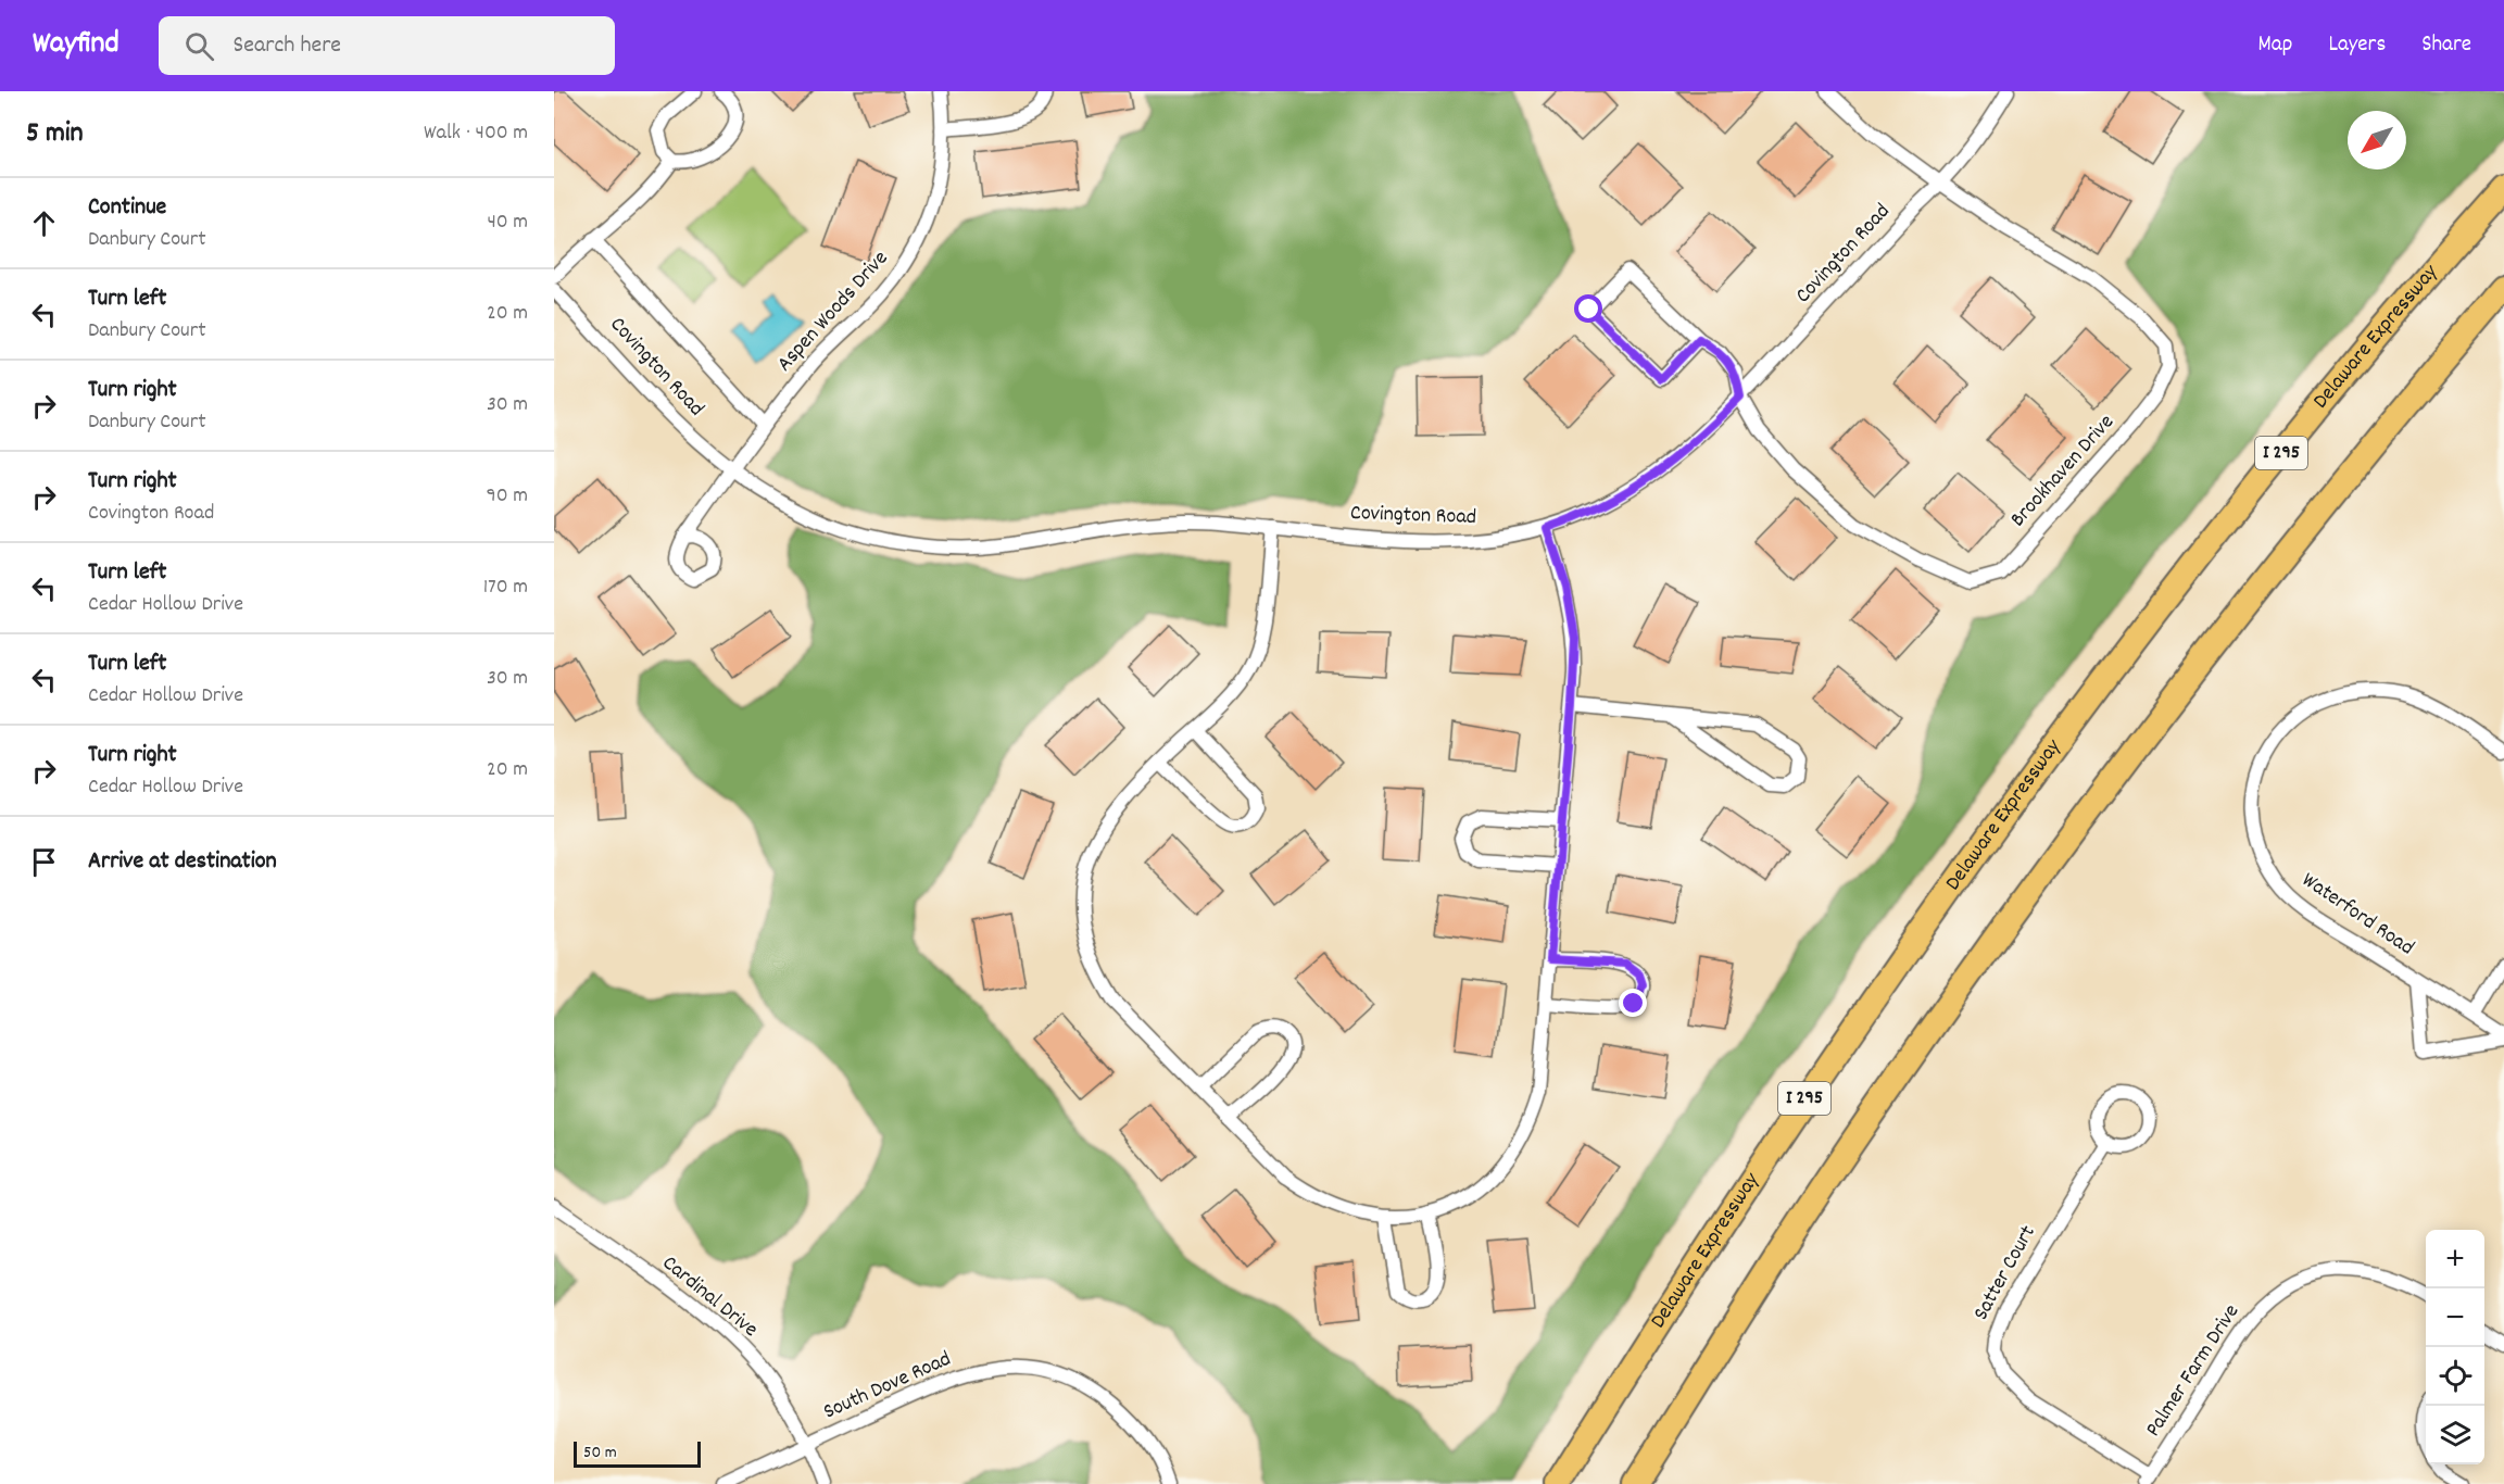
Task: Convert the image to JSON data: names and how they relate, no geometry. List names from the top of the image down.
{
  "streets": {
    "highway": ["Delaware Expressway", "I 295"],
    "street": [
      "Covington Road",
      "Aspen Woods Drive",
      "Brookhaven Drive",
      "Waterford Road",
      "Satter Court",
      "Cardinal Drive",
      "Palmer Farm Drive",
      "South Dove Road"
    ]
  },
  "crossings": [
    ["Covington Road", "Aspen Woods Drive"],
    ["Covington Road", "Brookhaven Drive"],
    ["Satter Court", "Palmer Farm Drive"],
    ["Cardinal Drive", "South Dove Road"]
  ],
  "scale_bar": "50 m",
  "north": "bottom left",
  "page": {
    "header": "Wayfind",
    "search": "Search here",
    "nav": ["Map", "Layers", "Share"],
    "heading": ["5 min", "Walk · 400 m"],
    "list": [
      ["Continue", "Danbury Court", "40 m"],
      ["Turn left", "Danbury Court", "20 m"],
      ["Turn right", "Danbury Court", "30 m"],
      ["Turn right", "Covington Road", "90 m"],
      ["Turn left", "Cedar Hollow Drive", "170 m"],
      ["Turn left", "Cedar Hollow Drive", "30 m"],
      ["Turn right", "Cedar Hollow Drive", "20 m"],
      "Arrive at destination"
    ],
    "map_buttons": ["+", "−"],
    "scale": "50 m"
  }
}
